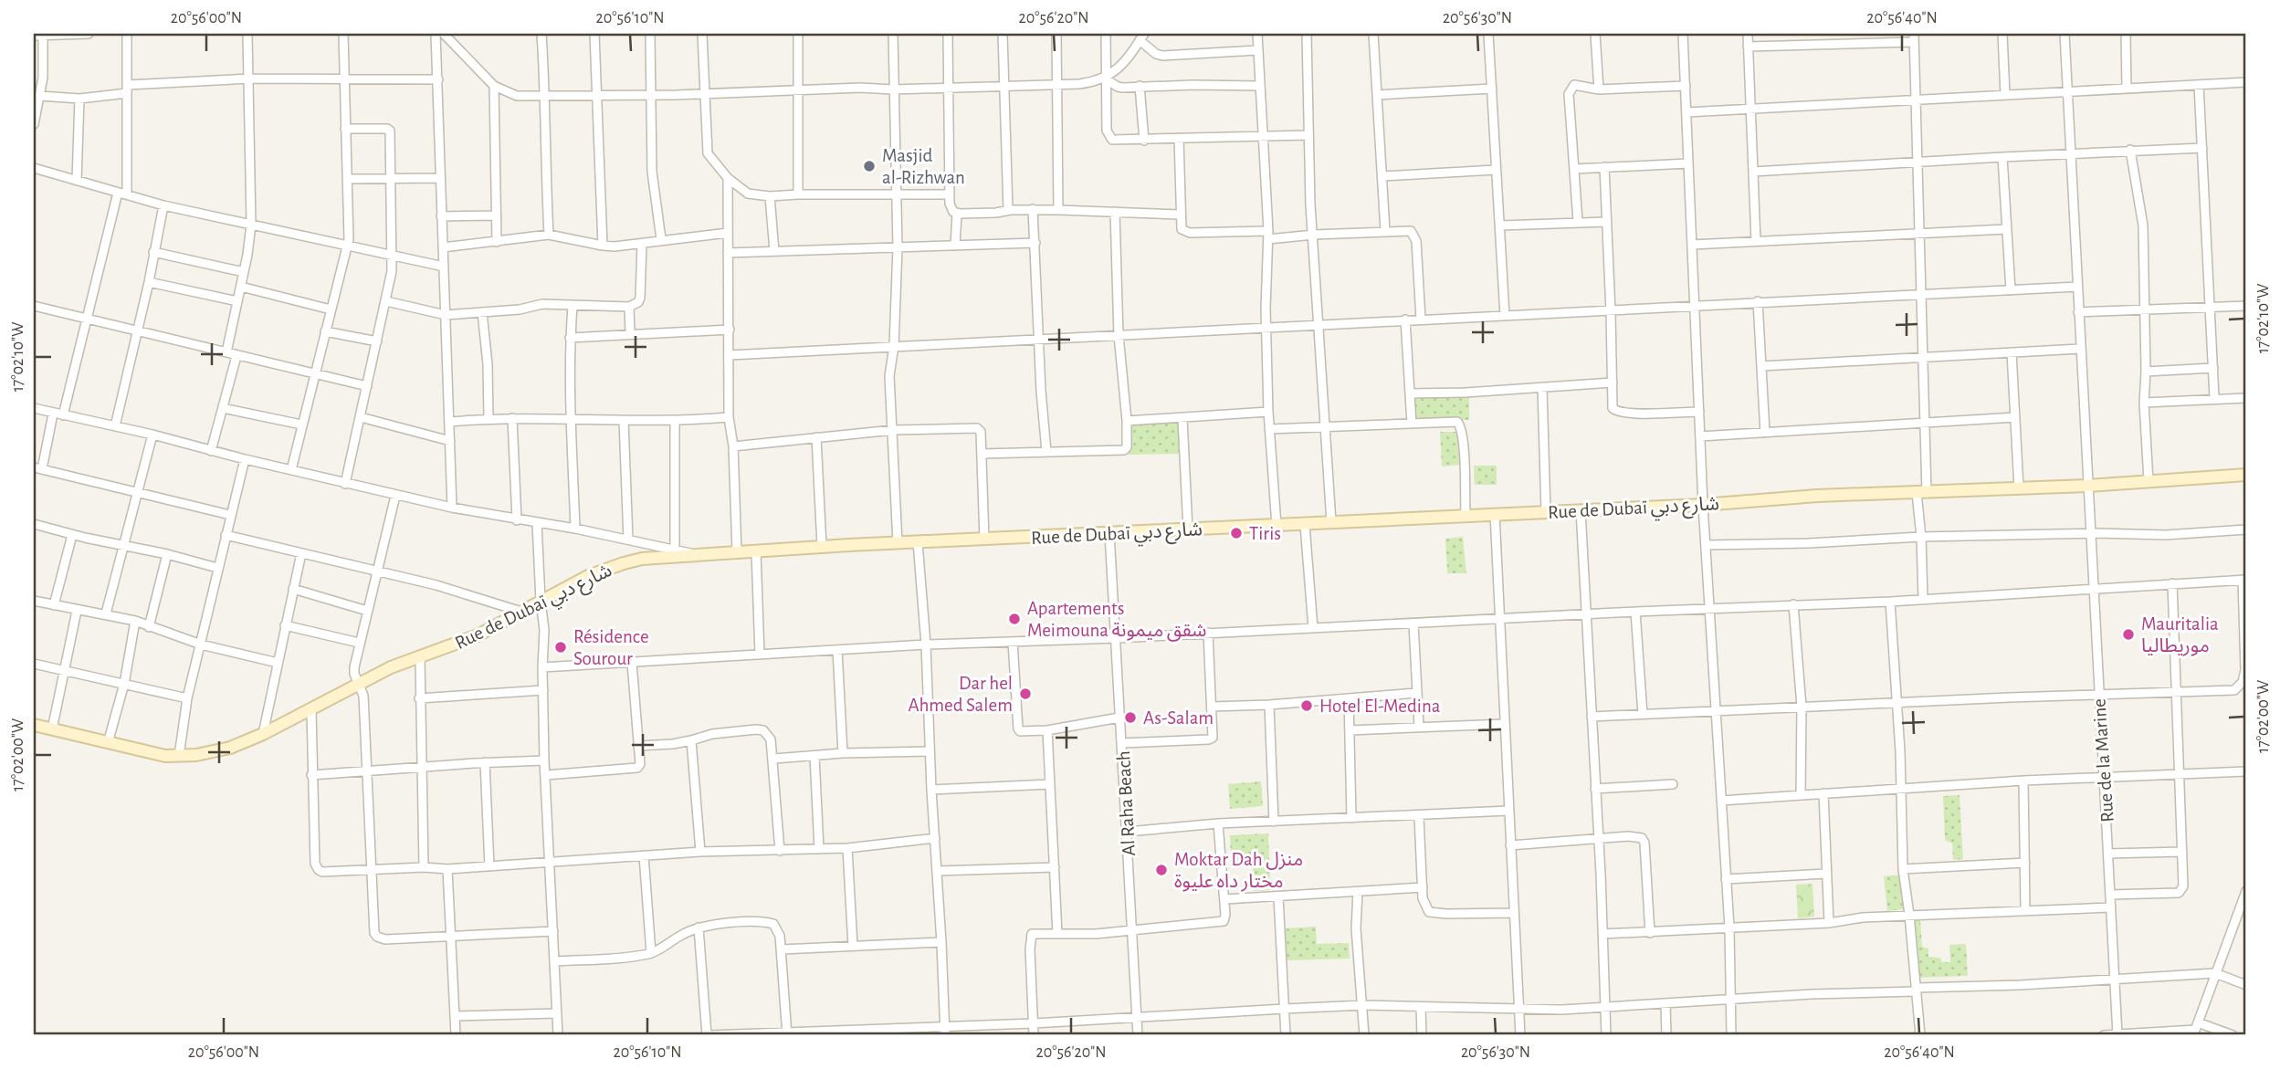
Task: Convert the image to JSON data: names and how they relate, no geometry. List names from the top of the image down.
{
  "streets": {
    "street": ["Rue de Dubaï شارع دبي", "Rue de la Marine", "Al Raha Beach"]
  },
  "crossings": [
    ["Rue de Dubaï شارع دبي", "Rue de la Marine"],
    ["Rue de Dubaï شارع دبي", "Al Raha Beach"]
  ],
  "places": [
    "Masjid al-Rizhwan",
    "Tiris",
    "Apartements Meimouna شقق ميمونة",
    "Mauritalia موريطاليا",
    "Résidence Sourour",
    "Dar hel Ahmed Salem",
    "Hotel El-Medina",
    "As-Salam",
    "Moktar Dah منزل مختار داه عليوة"
  ],
  "coordinates": [
    "20°56'00\"N",
    "20°56'10\"N",
    "20°56'20\"N",
    "20°56'30\"N",
    "20°56'40\"N",
    "17°02'10\"W",
    "17°02'00\"W"
  ]
}
